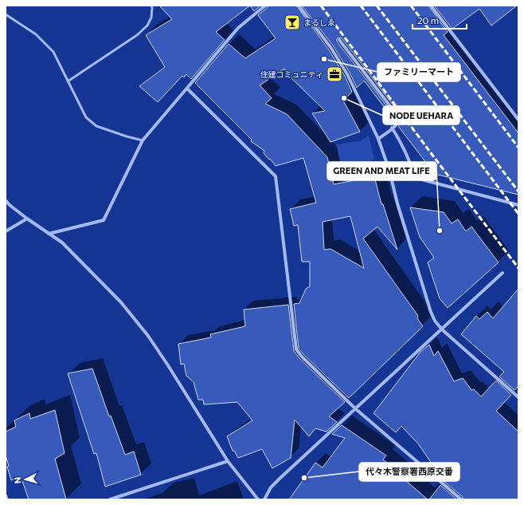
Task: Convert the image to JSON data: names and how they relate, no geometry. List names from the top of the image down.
{
  "places": {
    "bar": ["まるしゑ"],
    "other": [
      "ファミリーマート",
      "NODE UEHARA",
      "GREEN AND MEAT LIFE",
      "代々木警察署西原交番"
    ],
    "office": ["住建コミュニティ"]
  },
  "scale_bar": "20 m",
  "north": "left"
}
